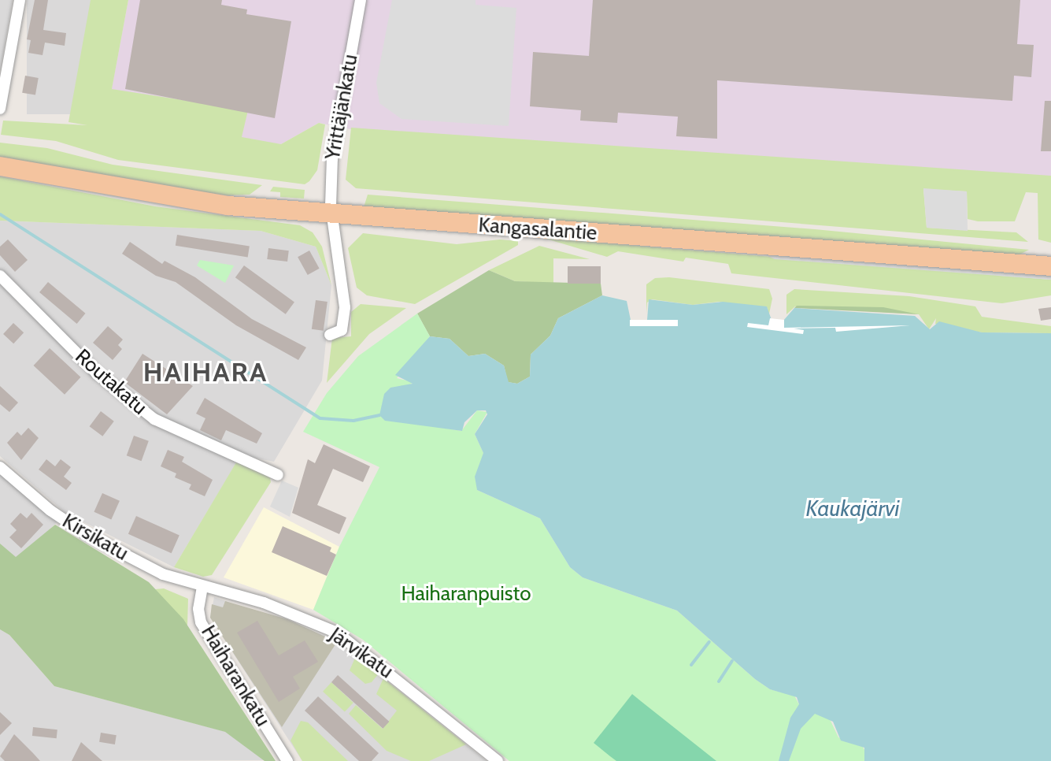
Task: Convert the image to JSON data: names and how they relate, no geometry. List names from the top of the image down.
{
  "streets": {
    "main road": ["Kangasalantie"],
    "street": [
      "Yrittäjänkatu",
      "Routakatu",
      "Kirsikatu",
      "Järvikatu",
      "Haiharankatu"
    ]
  },
  "crossings": [
    ["Yrittäjänkatu", "Kangasalantie"],
    ["Kirsikatu", "Järvikatu"],
    ["Kirsikatu", "Haiharankatu"],
    ["Järvikatu", "Haiharankatu"]
  ],
  "districts": ["HAIHARA"],
  "water": ["Kaukajärvi"],
  "parks": ["Haiharanpuisto"]
}
